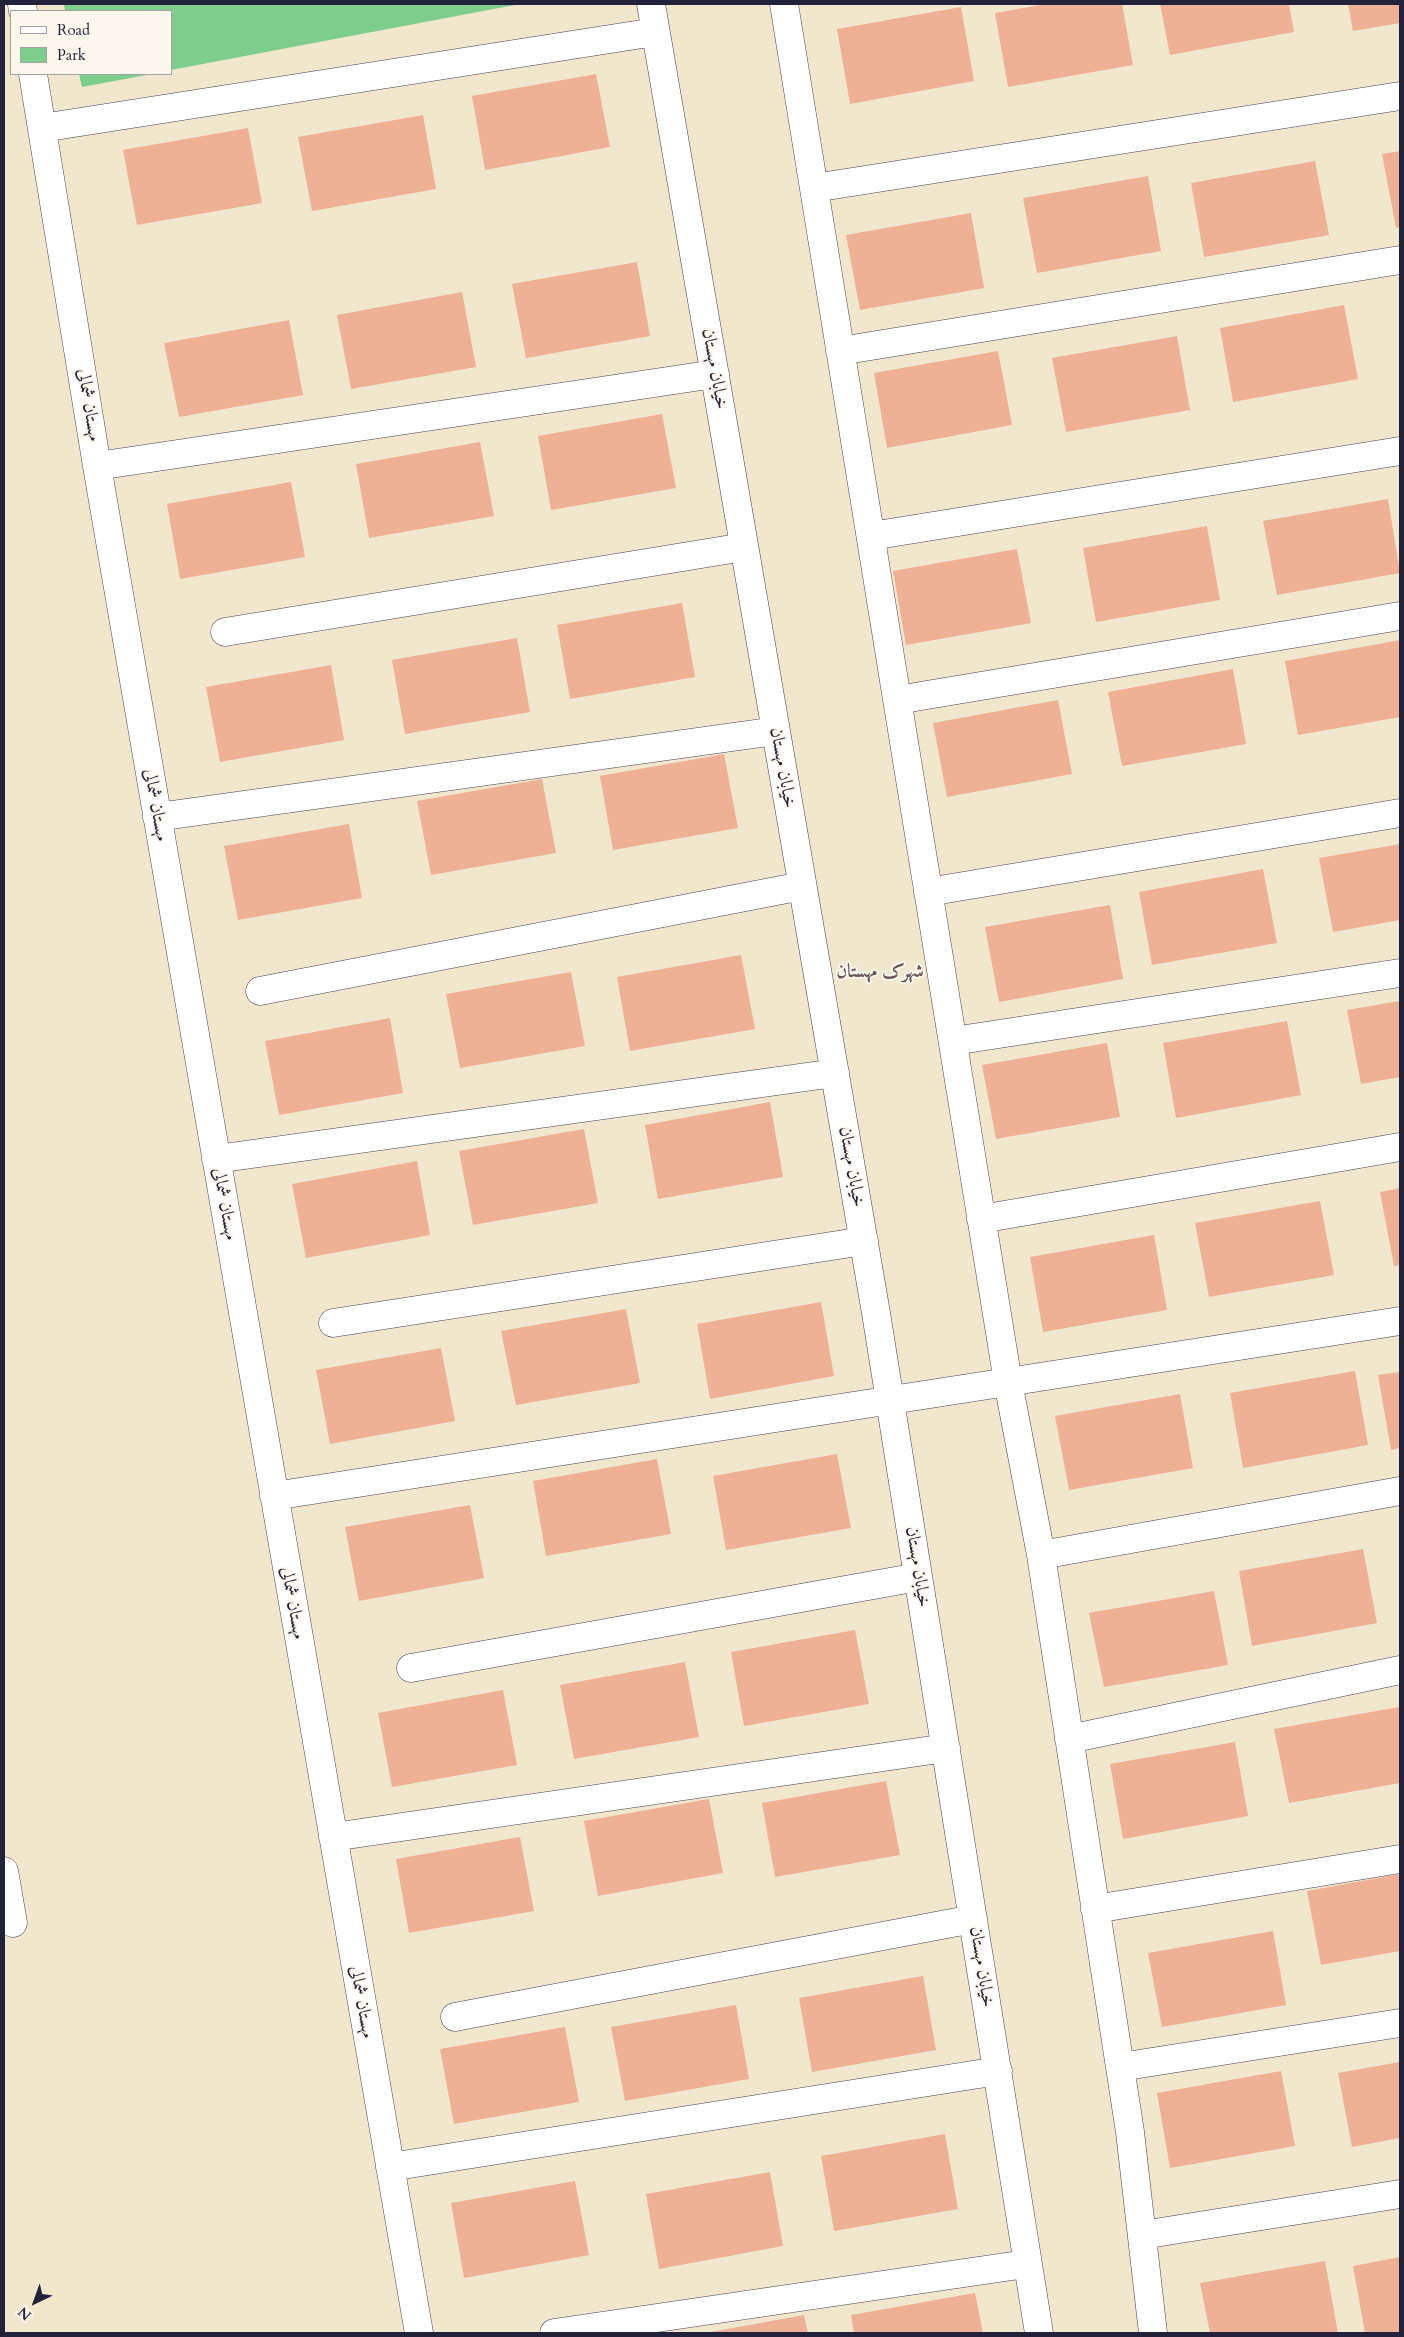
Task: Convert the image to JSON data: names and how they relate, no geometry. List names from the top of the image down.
{
  "streets": {
    "street": ["خیابان مهستان", "مهستان شمالی"]
  },
  "districts": ["شهرک مهستان"],
  "legend": ["Road", "Park"],
  "north": "bottom left"
}
